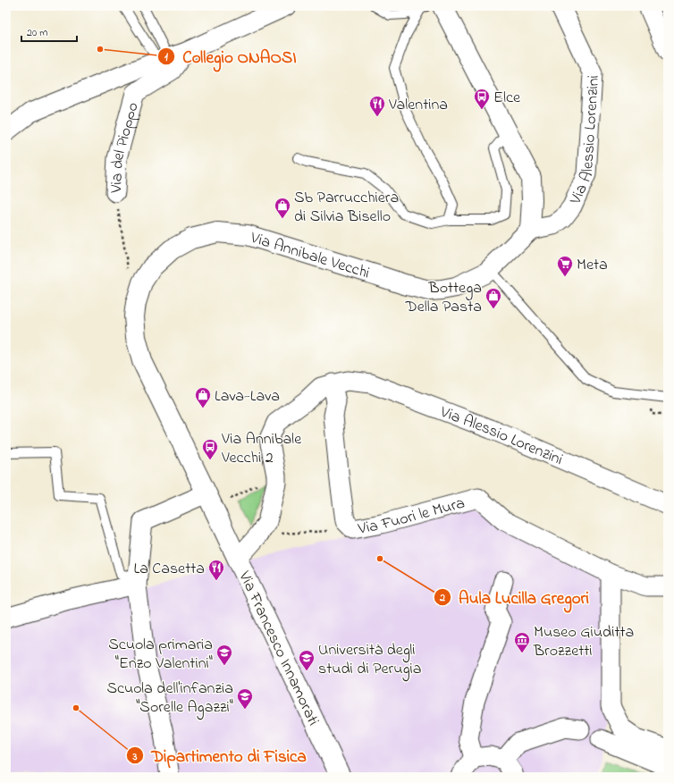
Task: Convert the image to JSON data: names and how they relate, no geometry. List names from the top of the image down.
{
  "streets": {
    "street": [
      "Via Alessio Lorenzini",
      "Via del Pioppo",
      "Via Annibale Vecchi",
      "Via Fuori le Mura",
      "Via Francesco Innamorati"
    ]
  },
  "crossings": [
    ["Via Alessio Lorenzini", "Via Annibale Vecchi"],
    ["Via Alessio Lorenzini", "Via Fuori le Mura"],
    ["Via del Pioppo", "Via Annibale Vecchi"],
    ["Via Annibale Vecchi", "Via Francesco Innamorati"]
  ],
  "places": {
    "other": ["Collegio ONAOSI", "Aula Lucilla Gregori", "Dipartimento di Fisica"],
    "bus stop": ["Elce", "Via Annibale Vecchi 2"],
    "restaurant": ["Valentina", "La Casetta"],
    "shop": ["Sb Parrucchiera di Silvia Bisello", "Bottega Della Pasta", "Lava-Lava"],
    "supermarket": ["Meta"],
    "museum": ["Museo Giuditta Brozzetti"],
    "school or university": ["Scuola primaria \"Enzo Valentini\"", "Università degli studi di Perugia", "Scuola dell'infanzia \"Sorelle Agazzi\""]
  },
  "scale_bar": "20 m"
}
